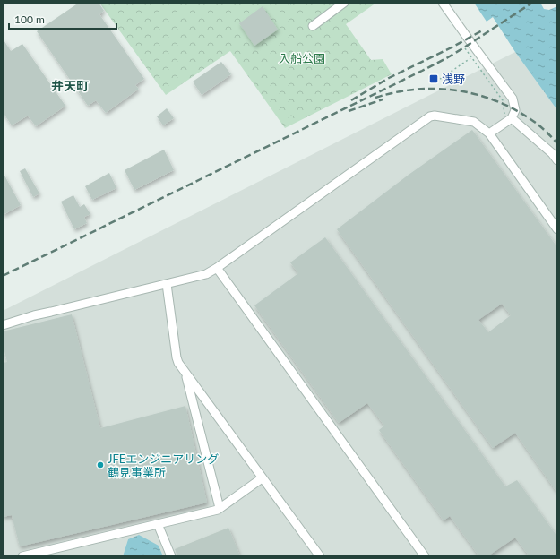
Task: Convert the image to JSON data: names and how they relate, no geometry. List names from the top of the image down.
{
  "districts": ["弁天町"],
  "parks": ["入船公園"],
  "places": {
    "transit": ["浅野"],
    "other": ["JFEエンジニアリング 鶴見事業所"]
  },
  "scale_bar": "100 m"
}
